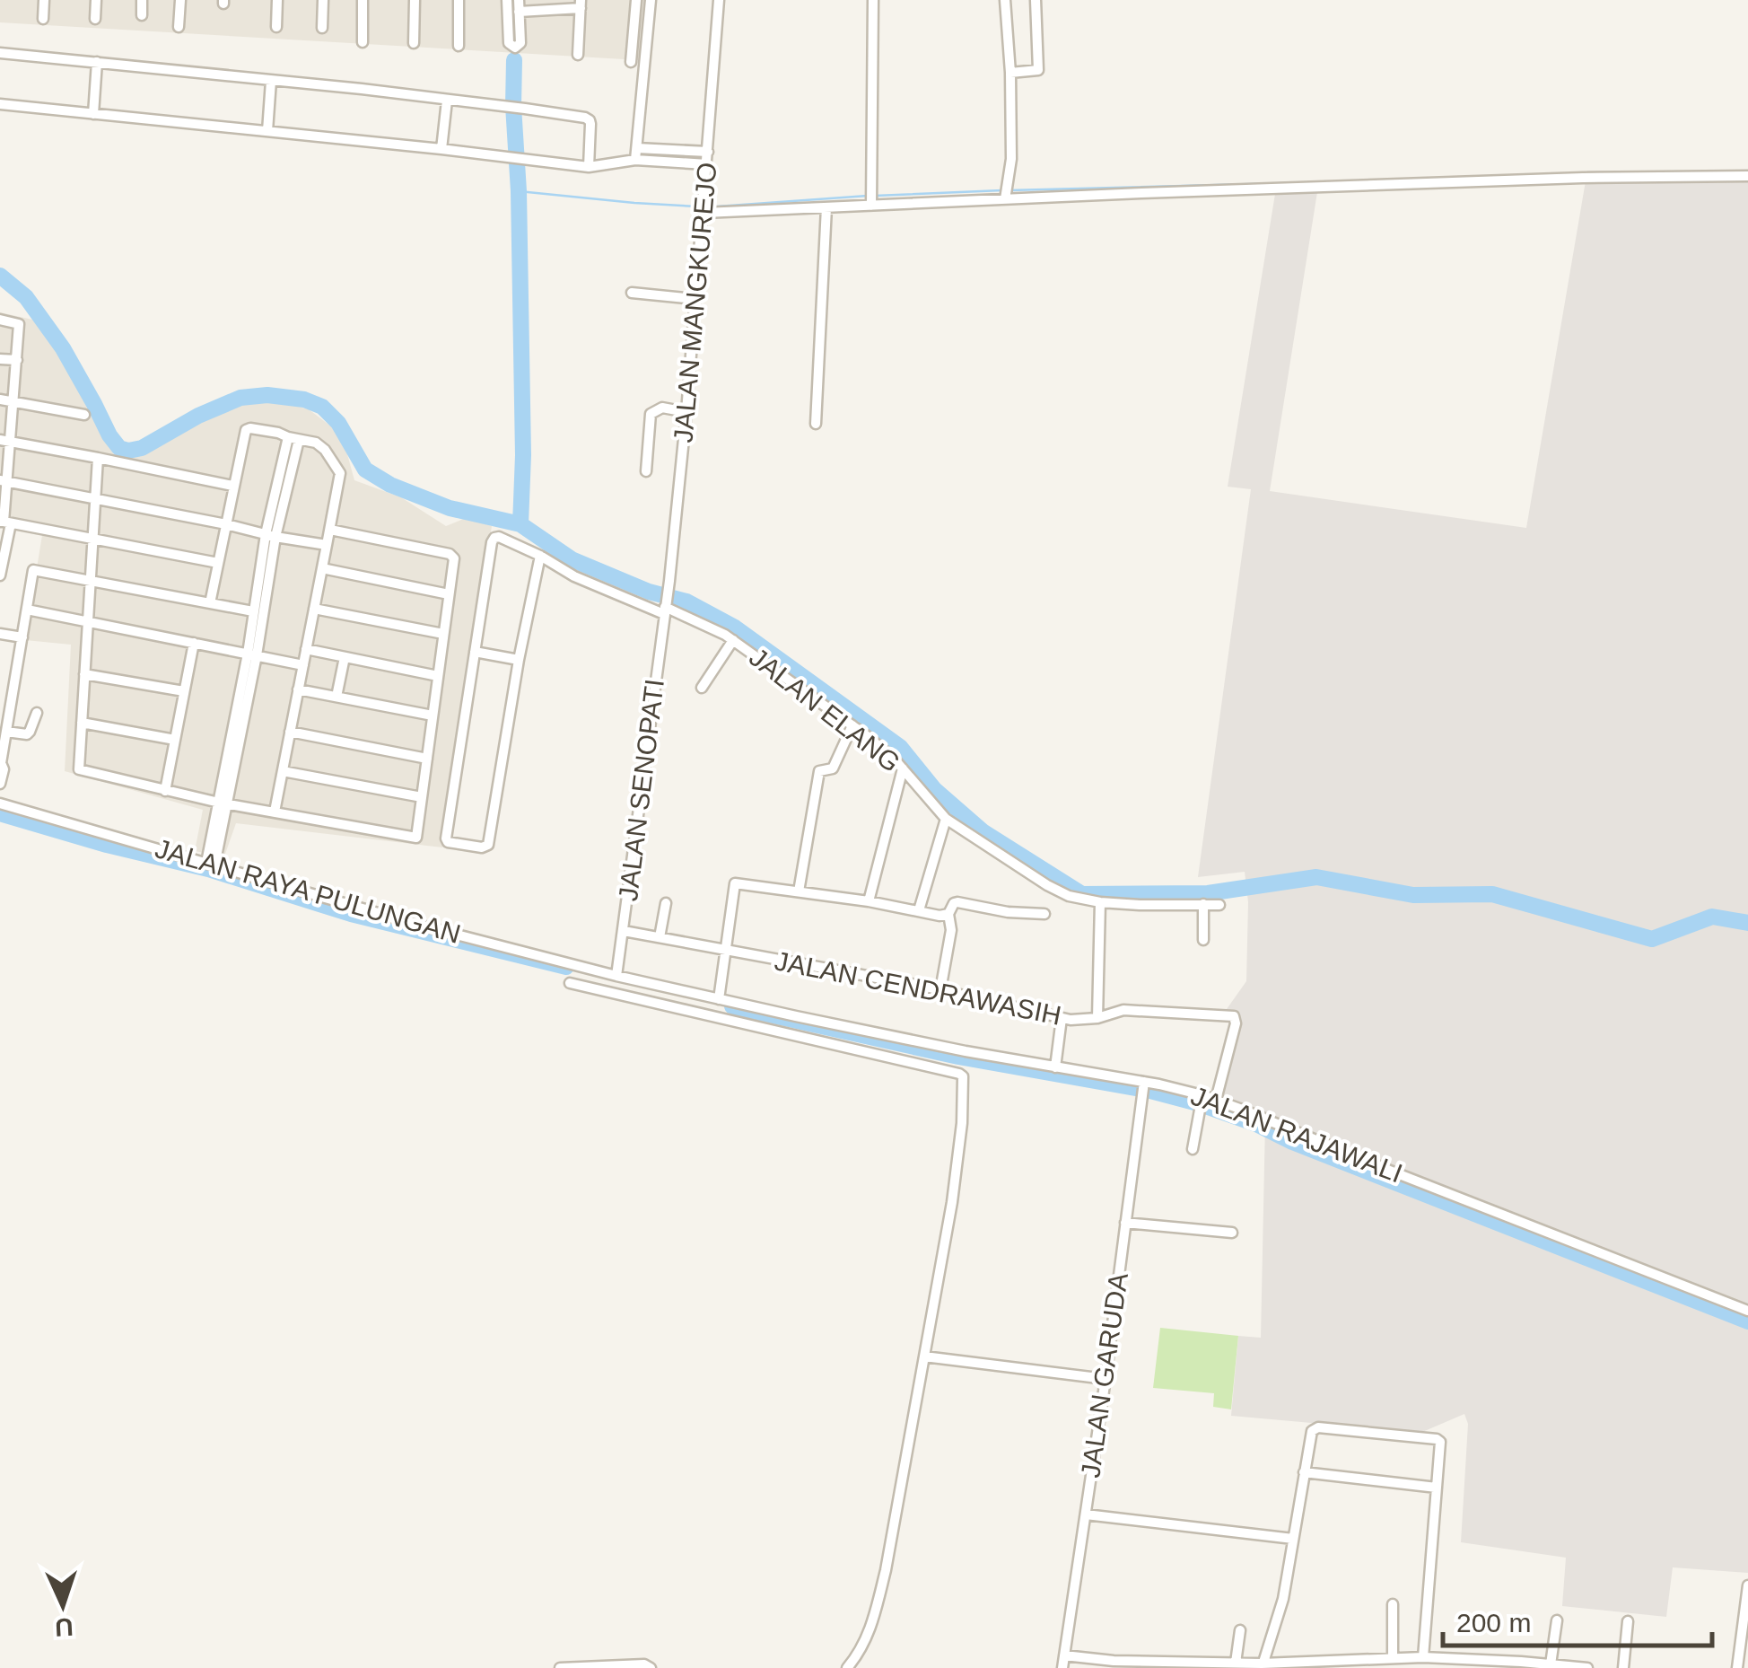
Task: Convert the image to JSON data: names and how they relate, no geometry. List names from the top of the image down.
{
  "streets": {
    "street": [
      "JALAN MANGKUREJO",
      "JALAN ELANG",
      "JALAN SENOPATI",
      "JALAN RAYA PULUNGAN",
      "JALAN CENDRAWASIH",
      "JALAN RAJAWALI",
      "JALAN GARUDA"
    ]
  },
  "crossings": [
    ["JALAN MANGKUREJO", "JALAN ELANG"],
    ["JALAN MANGKUREJO", "JALAN SENOPATI"],
    ["JALAN ELANG", "JALAN SENOPATI"],
    ["JALAN SENOPATI", "JALAN RAYA PULUNGAN"],
    ["JALAN SENOPATI", "JALAN CENDRAWASIH"],
    ["JALAN SENOPATI", "JALAN RAJAWALI"],
    ["JALAN RAYA PULUNGAN", "JALAN RAJAWALI"],
    ["JALAN CENDRAWASIH", "JALAN RAJAWALI"],
    ["JALAN RAJAWALI", "JALAN GARUDA"]
  ],
  "scale_bar": "200 m",
  "north": "bottom"
}
